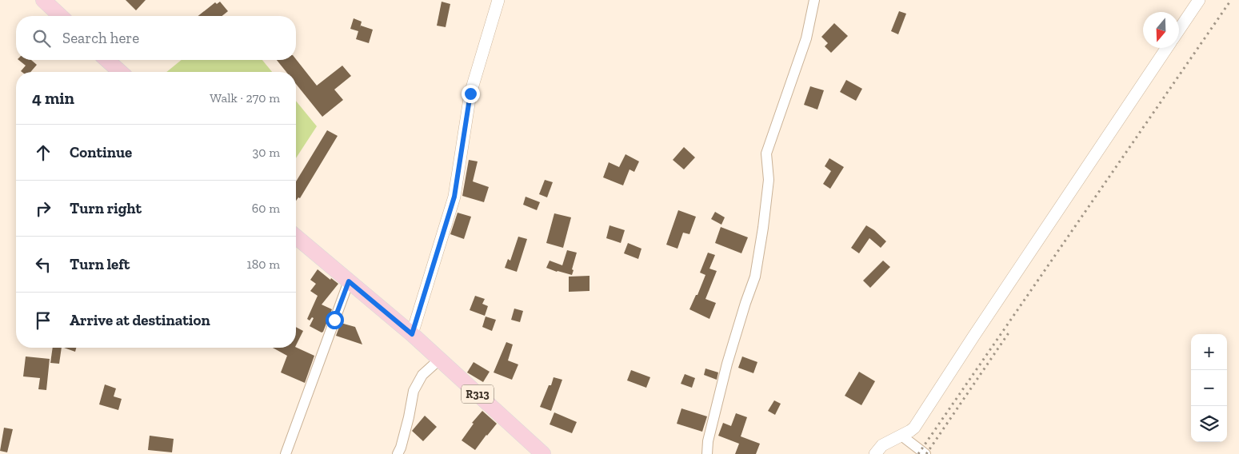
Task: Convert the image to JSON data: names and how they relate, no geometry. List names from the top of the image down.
{
  "streets": {
    "main road": ["R313"]
  },
  "north": "bottom",
  "page": {
    "search": "Search here",
    "heading": ["4 min", "Walk · 270 m"],
    "list": [
      ["Continue", "30 m"],
      ["Turn right", "60 m"],
      ["Turn left", "180 m"],
      "Arrive at destination"
    ],
    "map_buttons": ["+", "−"]
  }
}
